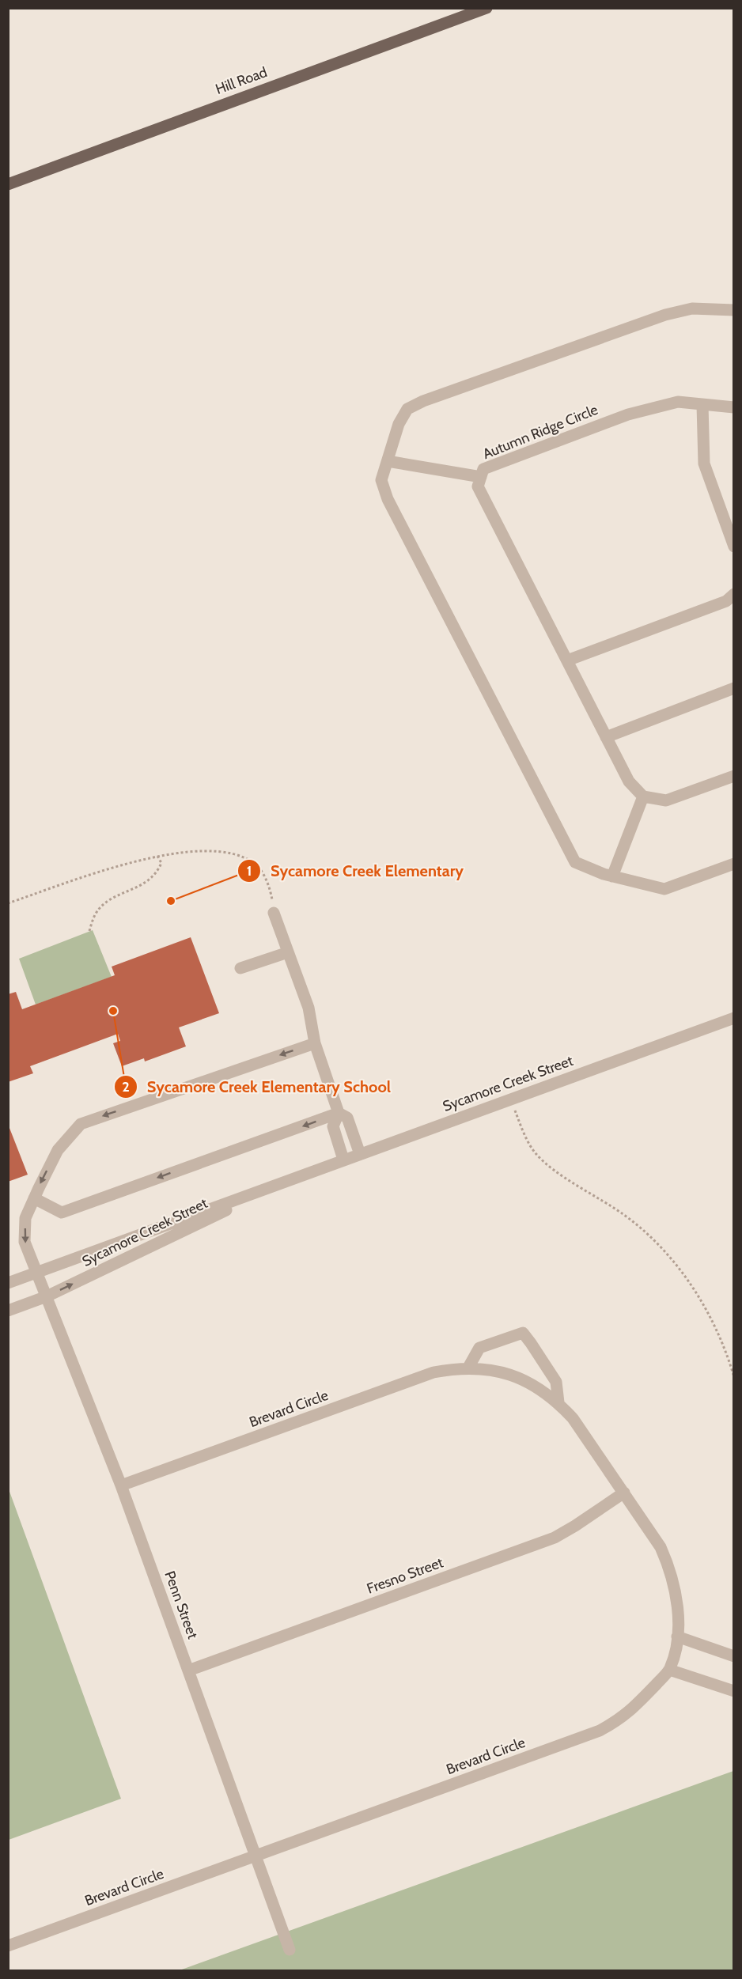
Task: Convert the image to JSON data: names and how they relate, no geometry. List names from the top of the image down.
{
  "streets": {
    "main road": ["Hill Road"],
    "street": [
      "Autumn Ridge Circle",
      "Sycamore Creek Street",
      "Brevard Circle",
      "Fresno Street",
      "Penn Street"
    ]
  },
  "crossings": [
    ["Sycamore Creek Street", "Penn Street"],
    ["Brevard Circle", "Fresno Street"],
    ["Brevard Circle", "Penn Street"],
    ["Fresno Street", "Penn Street"]
  ],
  "places": ["Sycamore Creek Elementary", "Sycamore Creek Elementary School"]
}
